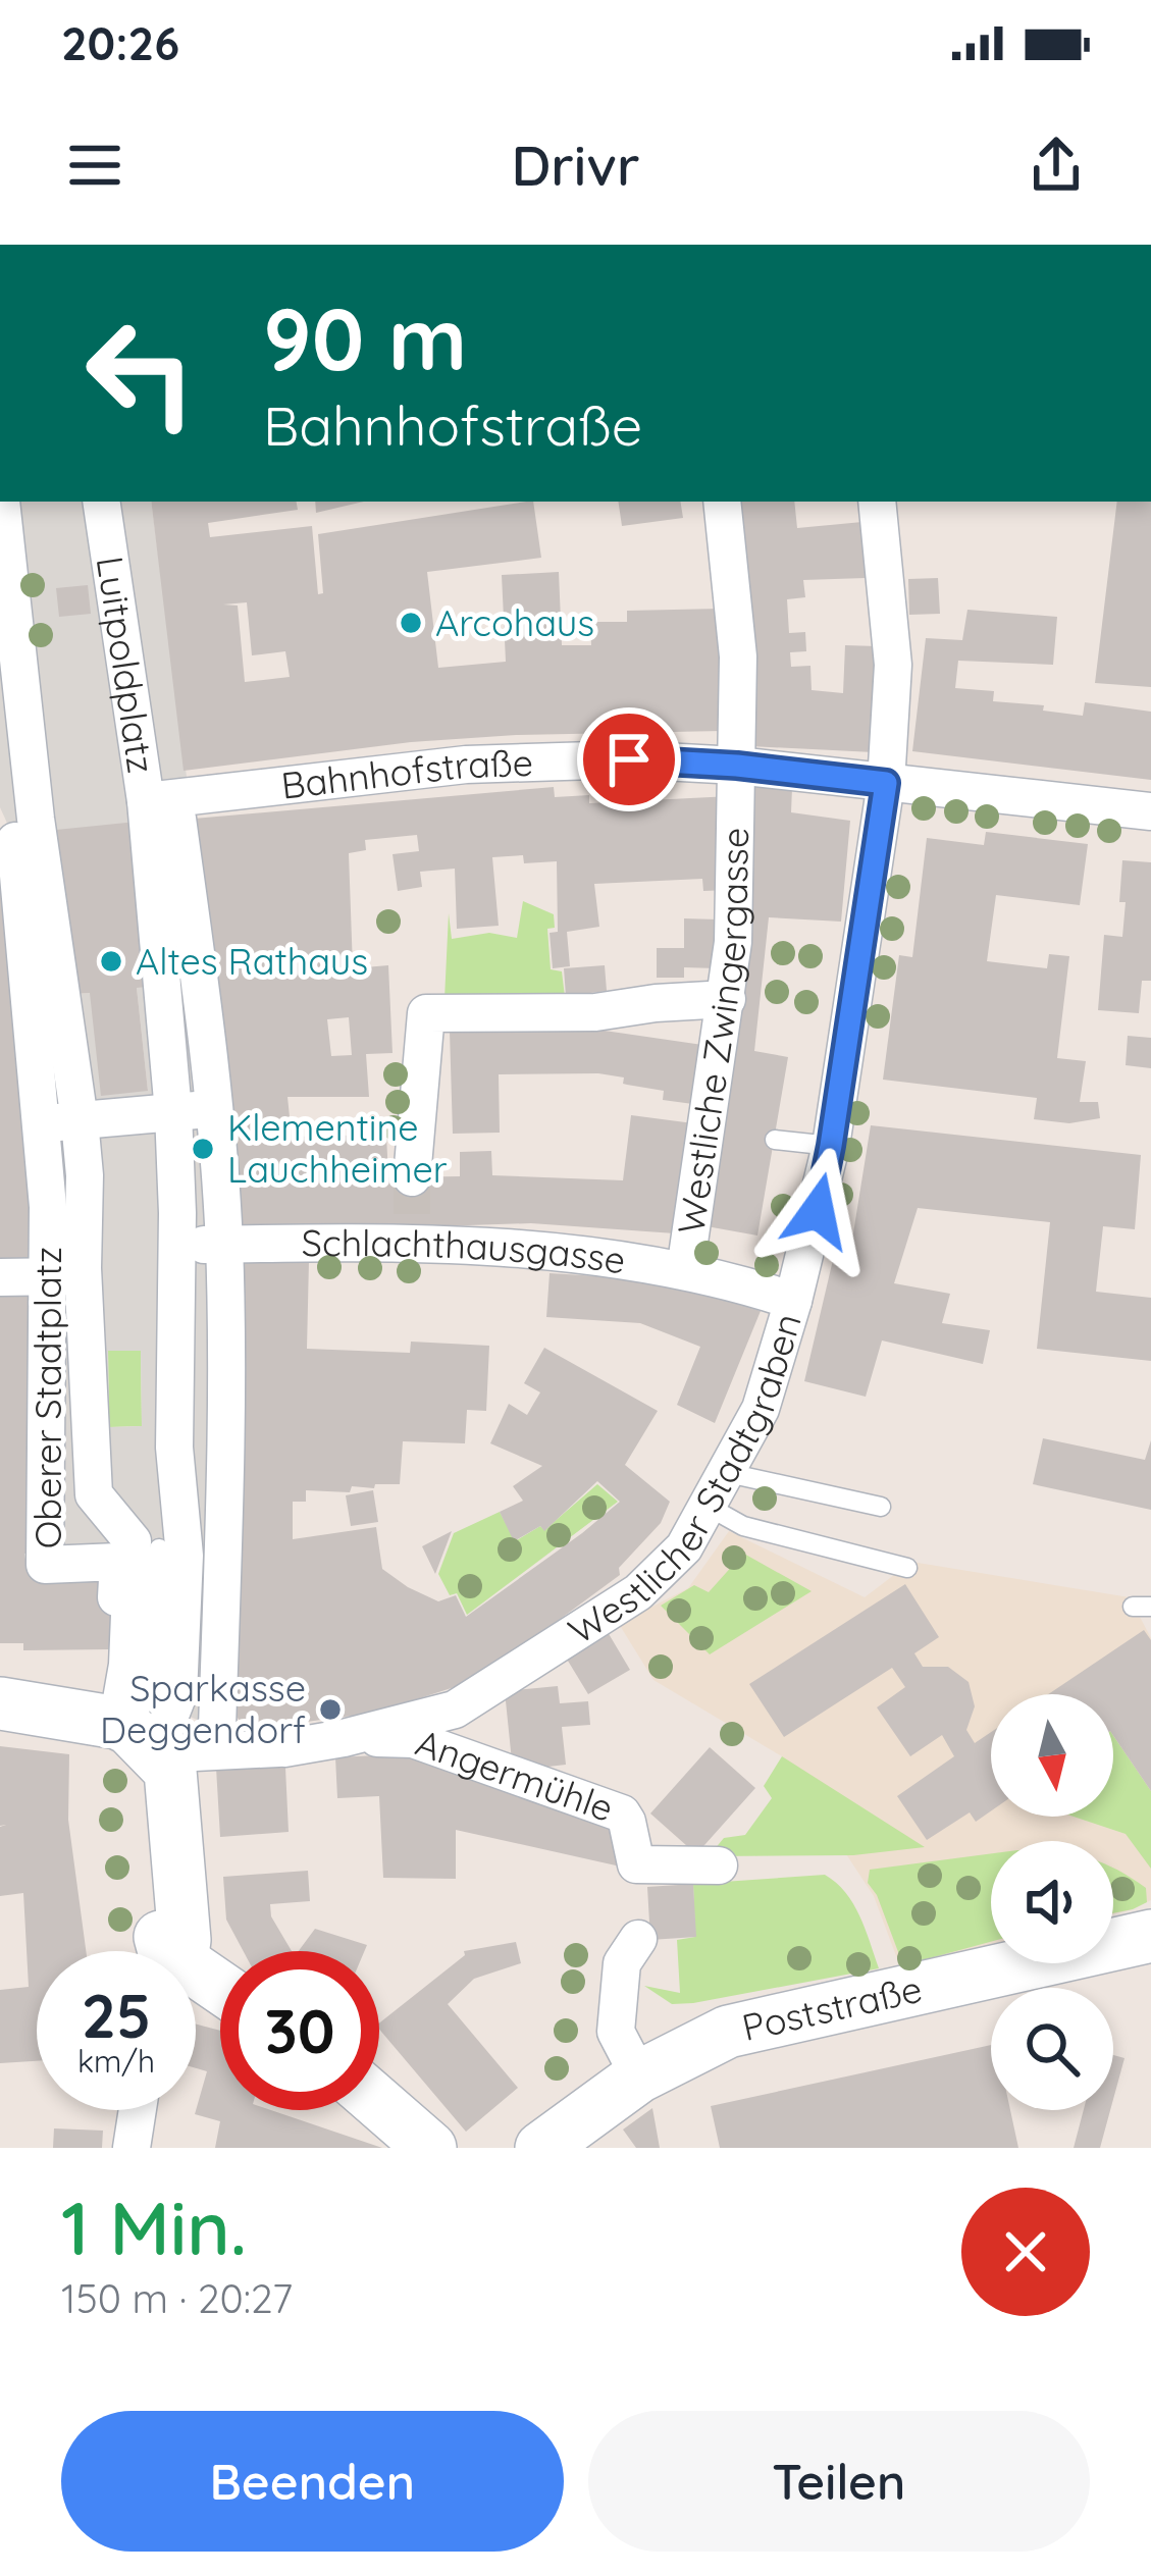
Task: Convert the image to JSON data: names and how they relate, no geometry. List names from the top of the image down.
{
  "streets": {
    "street": [
      "Luitpoldplatz",
      "Bahnhofstraße",
      "Westliche Zwingergasse",
      "Schlachthausgasse",
      "Oberer Stadtplatz",
      "Westlicher Stadtgraben",
      "Angermühle",
      "Poststraße"
    ]
  },
  "crossings": [
    ["Luitpoldplatz", "Bahnhofstraße"],
    ["Luitpoldplatz", "Oberer Stadtplatz"],
    ["Bahnhofstraße", "Westliche Zwingergasse"],
    ["Bahnhofstraße", "Oberer Stadtplatz"],
    ["Bahnhofstraße", "Westlicher Stadtgraben"],
    ["Westliche Zwingergasse", "Schlachthausgasse"],
    ["Schlachthausgasse", "Westlicher Stadtgraben"],
    ["Oberer Stadtplatz", "Westlicher Stadtgraben"],
    ["Westlicher Stadtgraben", "Angermühle"]
  ],
  "places": [
    "Arcohaus",
    "Altes Rathaus",
    "Klementine Lauchheimer",
    "Sparkasse Deggendorf"
  ],
  "north": "bottom",
  "page": {
    "status": "20:26",
    "header": "Drivr",
    "turn": ["90 m", "Bahnhofstraße"],
    "speed": "25 km/h",
    "limit": "30",
    "heading": ["1 Min.", "150 m · 20:27"],
    "buttons": ["Beenden", "Teilen"]
  }
}
